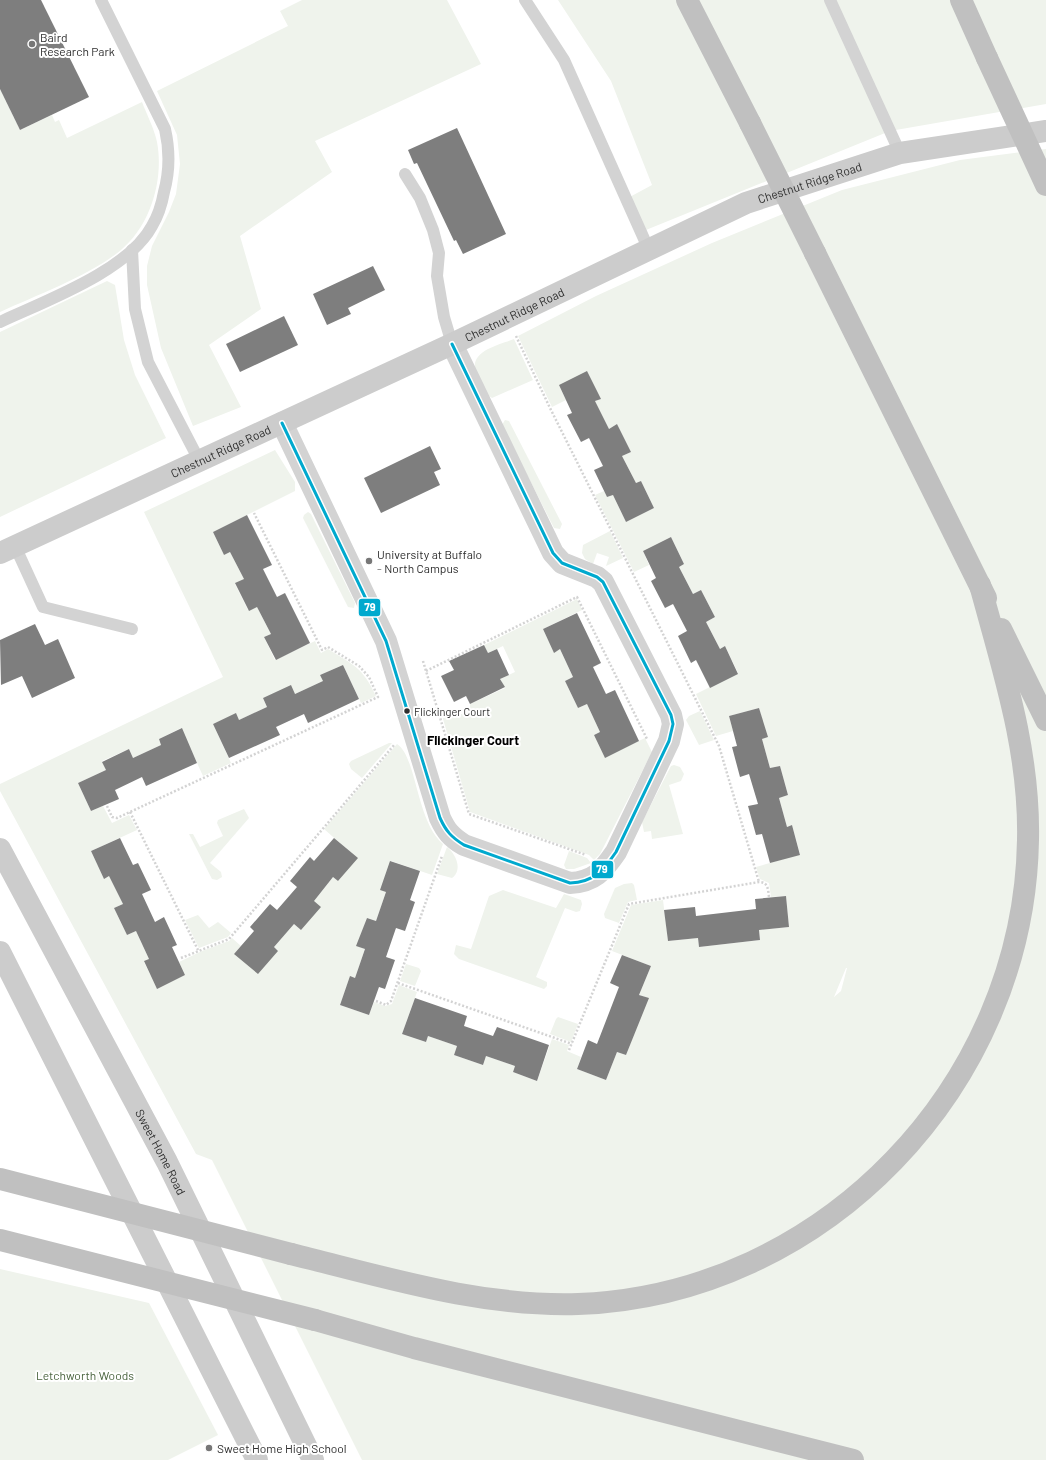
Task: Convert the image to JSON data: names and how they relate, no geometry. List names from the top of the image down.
{
  "streets": {
    "main road": ["Chestnut Ridge Road", "Sweet Home Road"]
  },
  "districts": ["Flickinger Court"],
  "parks": ["Letchworth Woods"],
  "places": [
    "Baird Research Park",
    "University at Buffalo - North Campus",
    "Flickinger Court",
    "Sweet Home High School"
  ],
  "lines": ["transit line 79"]
}
